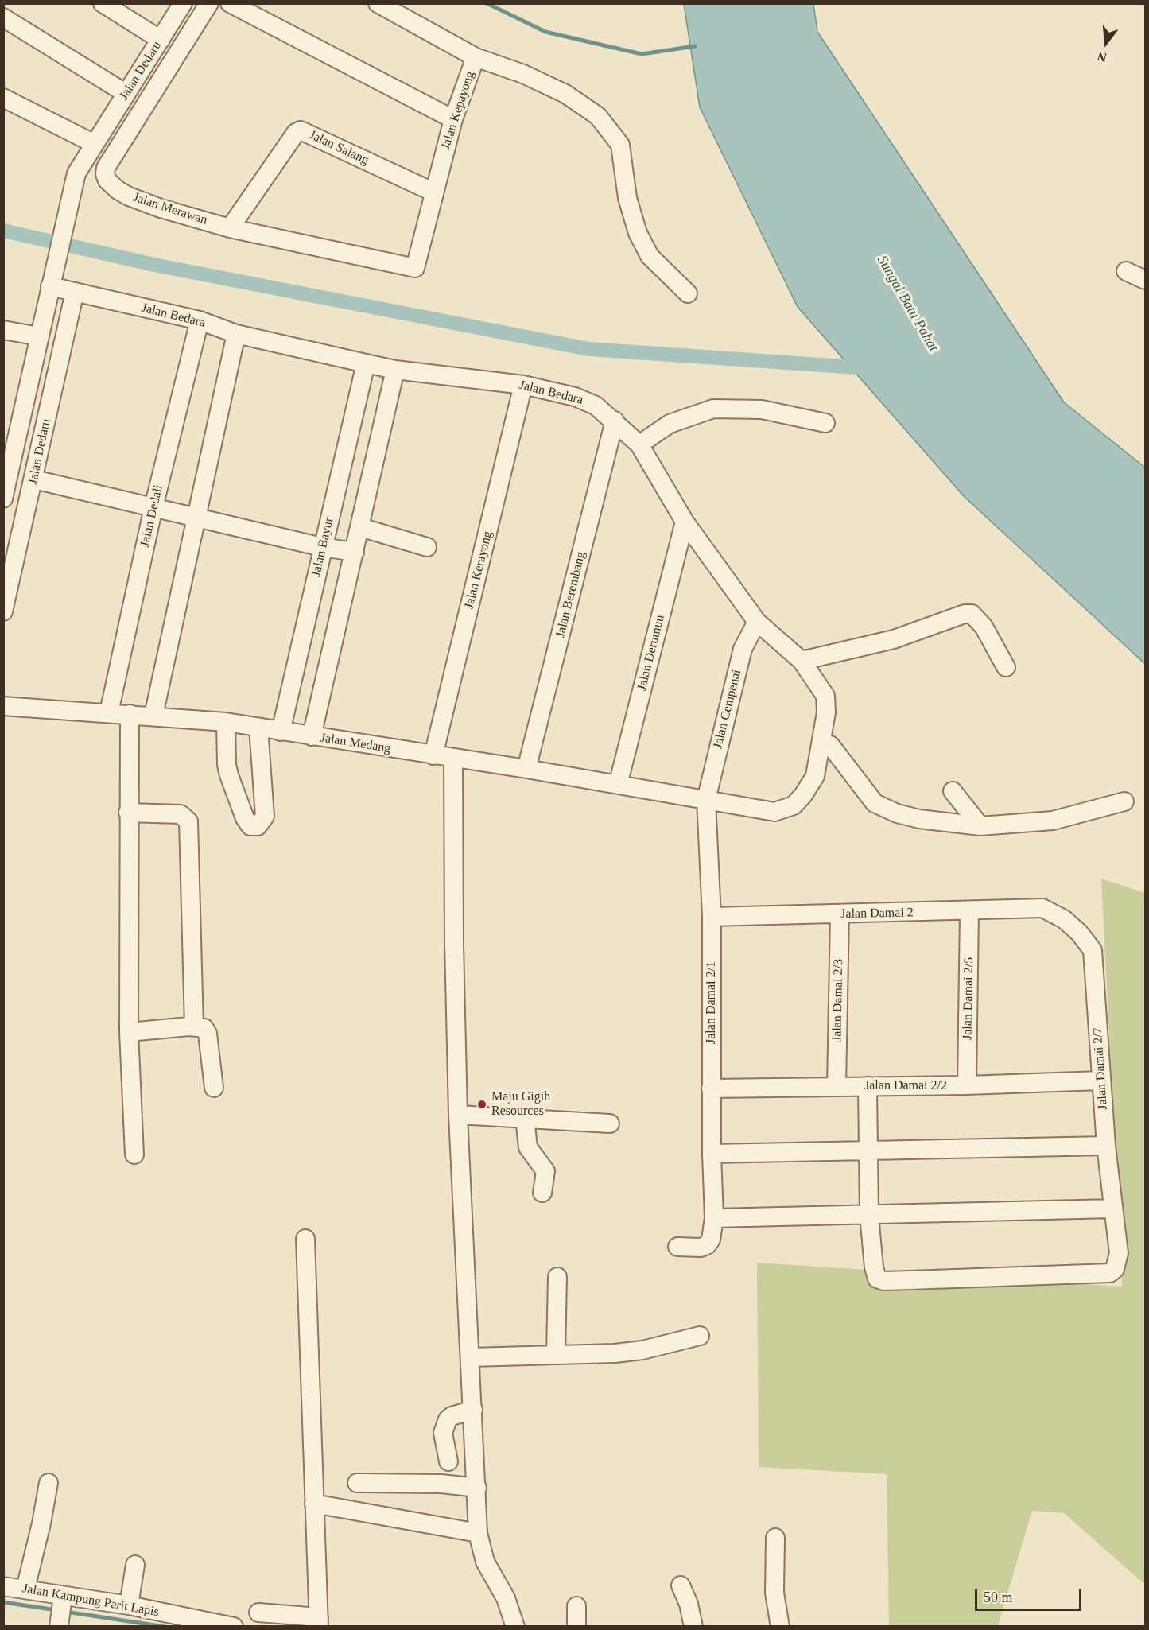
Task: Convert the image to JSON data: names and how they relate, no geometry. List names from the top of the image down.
{
  "streets": {
    "street": [
      "Jalan Dedaru",
      "Jalan Kepayong",
      "Jalan Salang",
      "Jalan Merawan",
      "Jalan Bedara",
      "Jalan Dedali",
      "Jalan Bayur",
      "Jalan Kerayong",
      "Jalan Berembang",
      "Jalan Derumun",
      "Jalan Cempenai",
      "Jalan Medang",
      "Jalan Damai 2",
      "Jalan Damai 2/5",
      "Jalan Damai 2/3",
      "Jalan Damai 2/1",
      "Jalan Damai 2/7",
      "Jalan Damai 2/2",
      "Jalan Kampung Parit Lapis"
    ]
  },
  "crossings": [
    ["Jalan Dedaru", "Jalan Bedara"],
    ["Jalan Kepayong", "Jalan Salang"],
    ["Jalan Kepayong", "Jalan Merawan"],
    ["Jalan Salang", "Jalan Merawan"],
    ["Jalan Bedara", "Jalan Dedali"],
    ["Jalan Bedara", "Jalan Bayur"],
    ["Jalan Bedara", "Jalan Kerayong"],
    ["Jalan Bedara", "Jalan Berembang"],
    ["Jalan Bedara", "Jalan Derumun"],
    ["Jalan Bedara", "Jalan Cempenai"],
    ["Jalan Bedara", "Jalan Medang"],
    ["Jalan Dedali", "Jalan Medang"],
    ["Jalan Bayur", "Jalan Medang"],
    ["Jalan Kerayong", "Jalan Medang"],
    ["Jalan Berembang", "Jalan Medang"],
    ["Jalan Derumun", "Jalan Medang"],
    ["Jalan Cempenai", "Jalan Medang"],
    ["Jalan Cempenai", "Jalan Damai 2"],
    ["Jalan Cempenai", "Jalan Damai 2/1"],
    ["Jalan Damai 2", "Jalan Damai 2/5"],
    ["Jalan Damai 2", "Jalan Damai 2/3"],
    ["Jalan Damai 2", "Jalan Damai 2/1"],
    ["Jalan Damai 2", "Jalan Damai 2/7"],
    ["Jalan Damai 2/5", "Jalan Damai 2/2"],
    ["Jalan Damai 2/3", "Jalan Damai 2/2"],
    ["Jalan Damai 2/1", "Jalan Damai 2/2"],
    ["Jalan Damai 2/7", "Jalan Damai 2/2"]
  ],
  "water": ["Sungai Batu Pahat"],
  "places": ["Maju Gigih Resources"],
  "scale_bar": "50 m",
  "north": "bottom"
}
